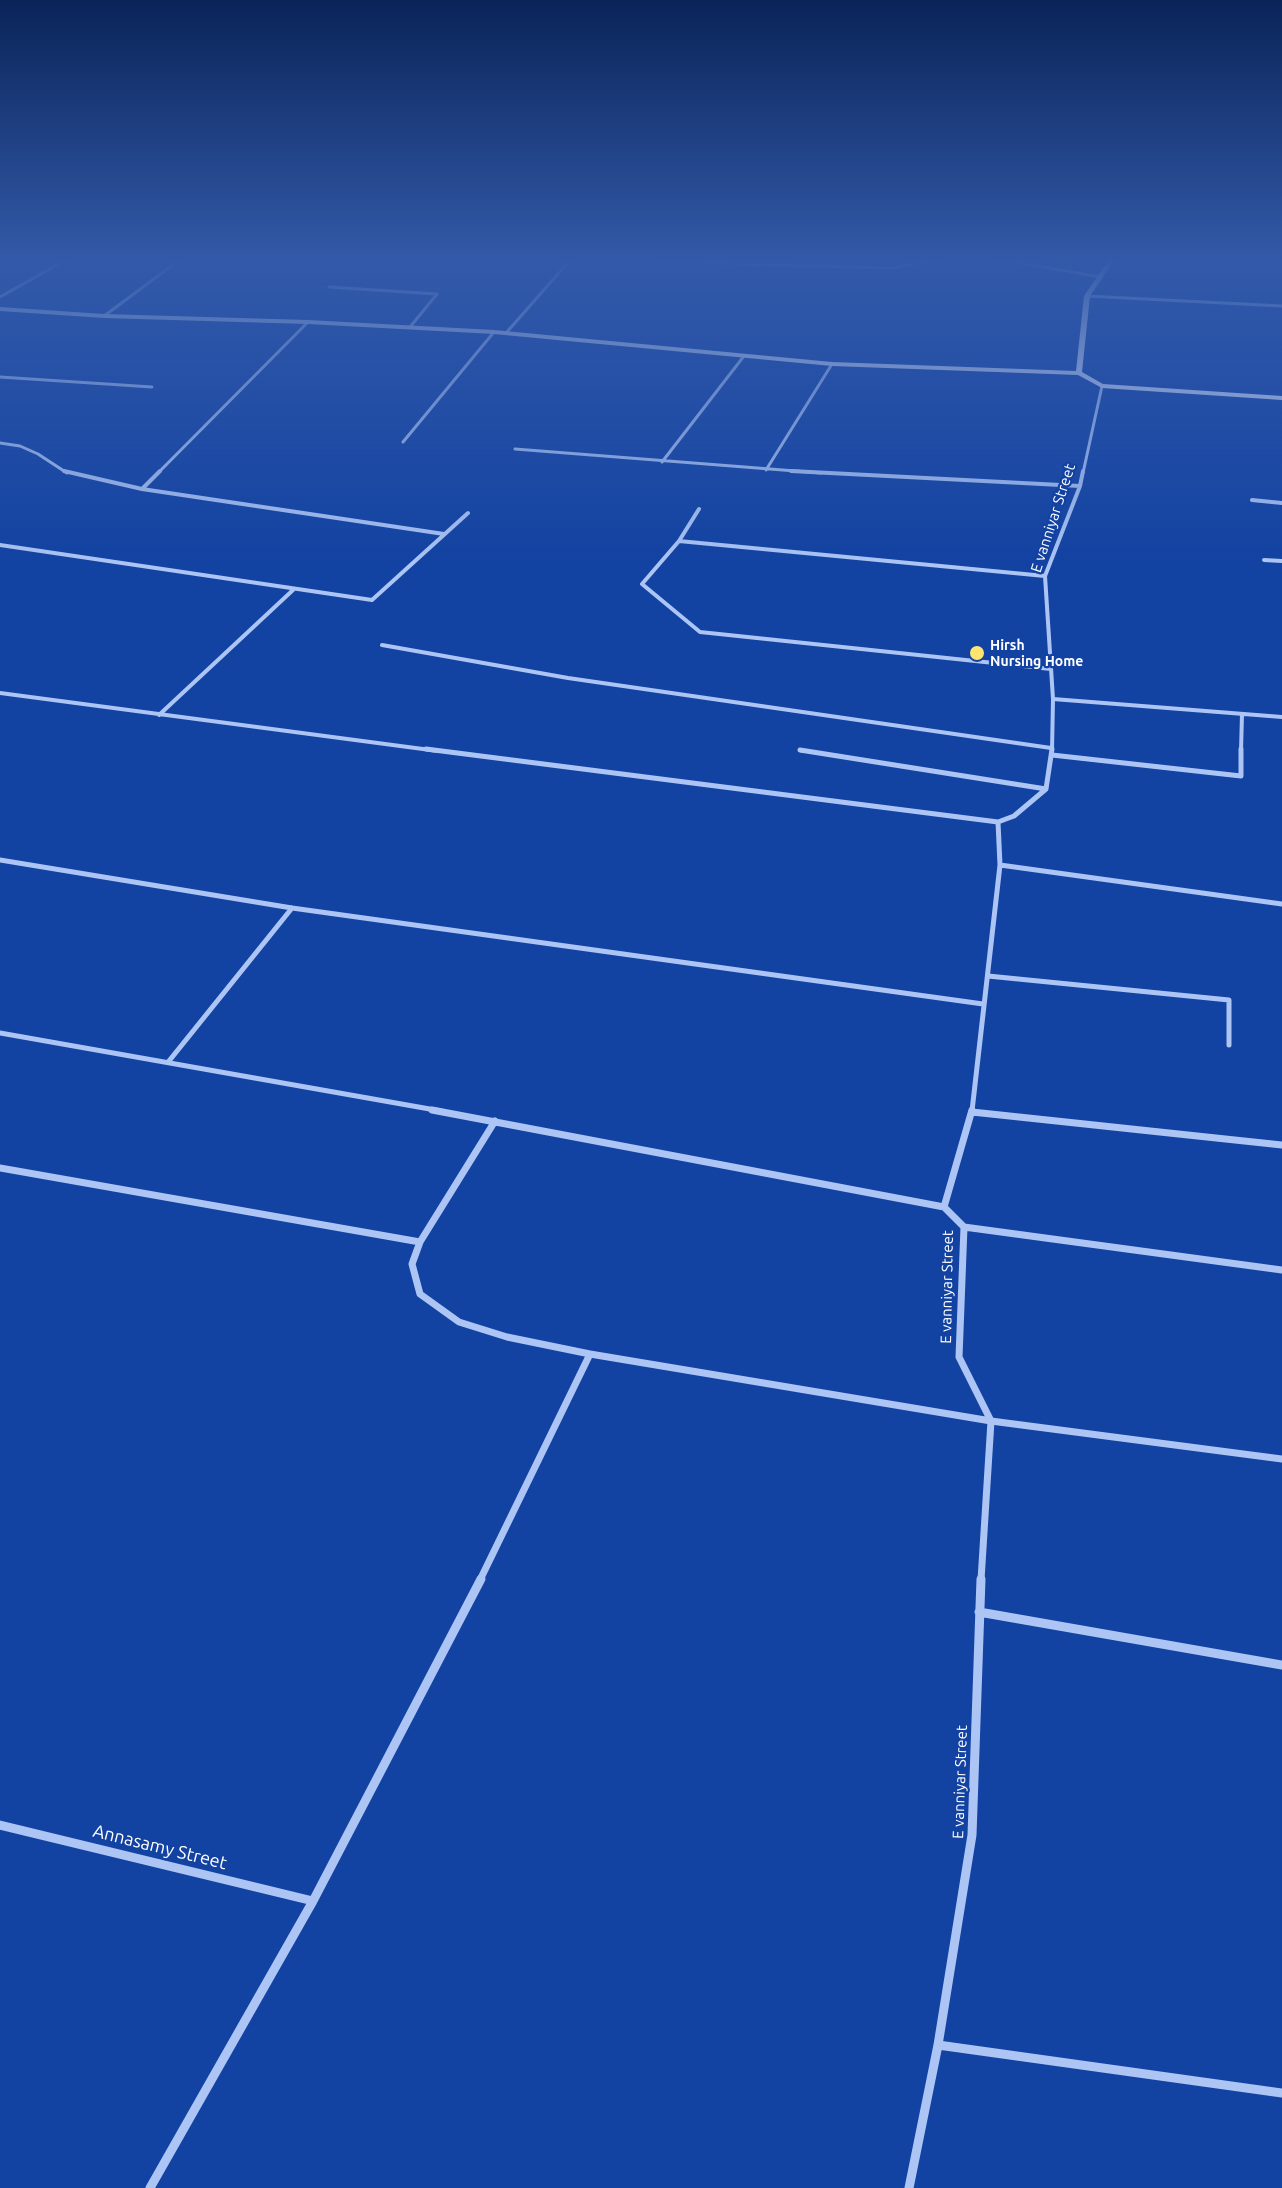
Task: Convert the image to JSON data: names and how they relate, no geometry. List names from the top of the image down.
{
  "streets": {
    "street": ["E vanniyar Street", "Annasamy Street"]
  },
  "places": ["Hirsh Nursing Home"]
}
